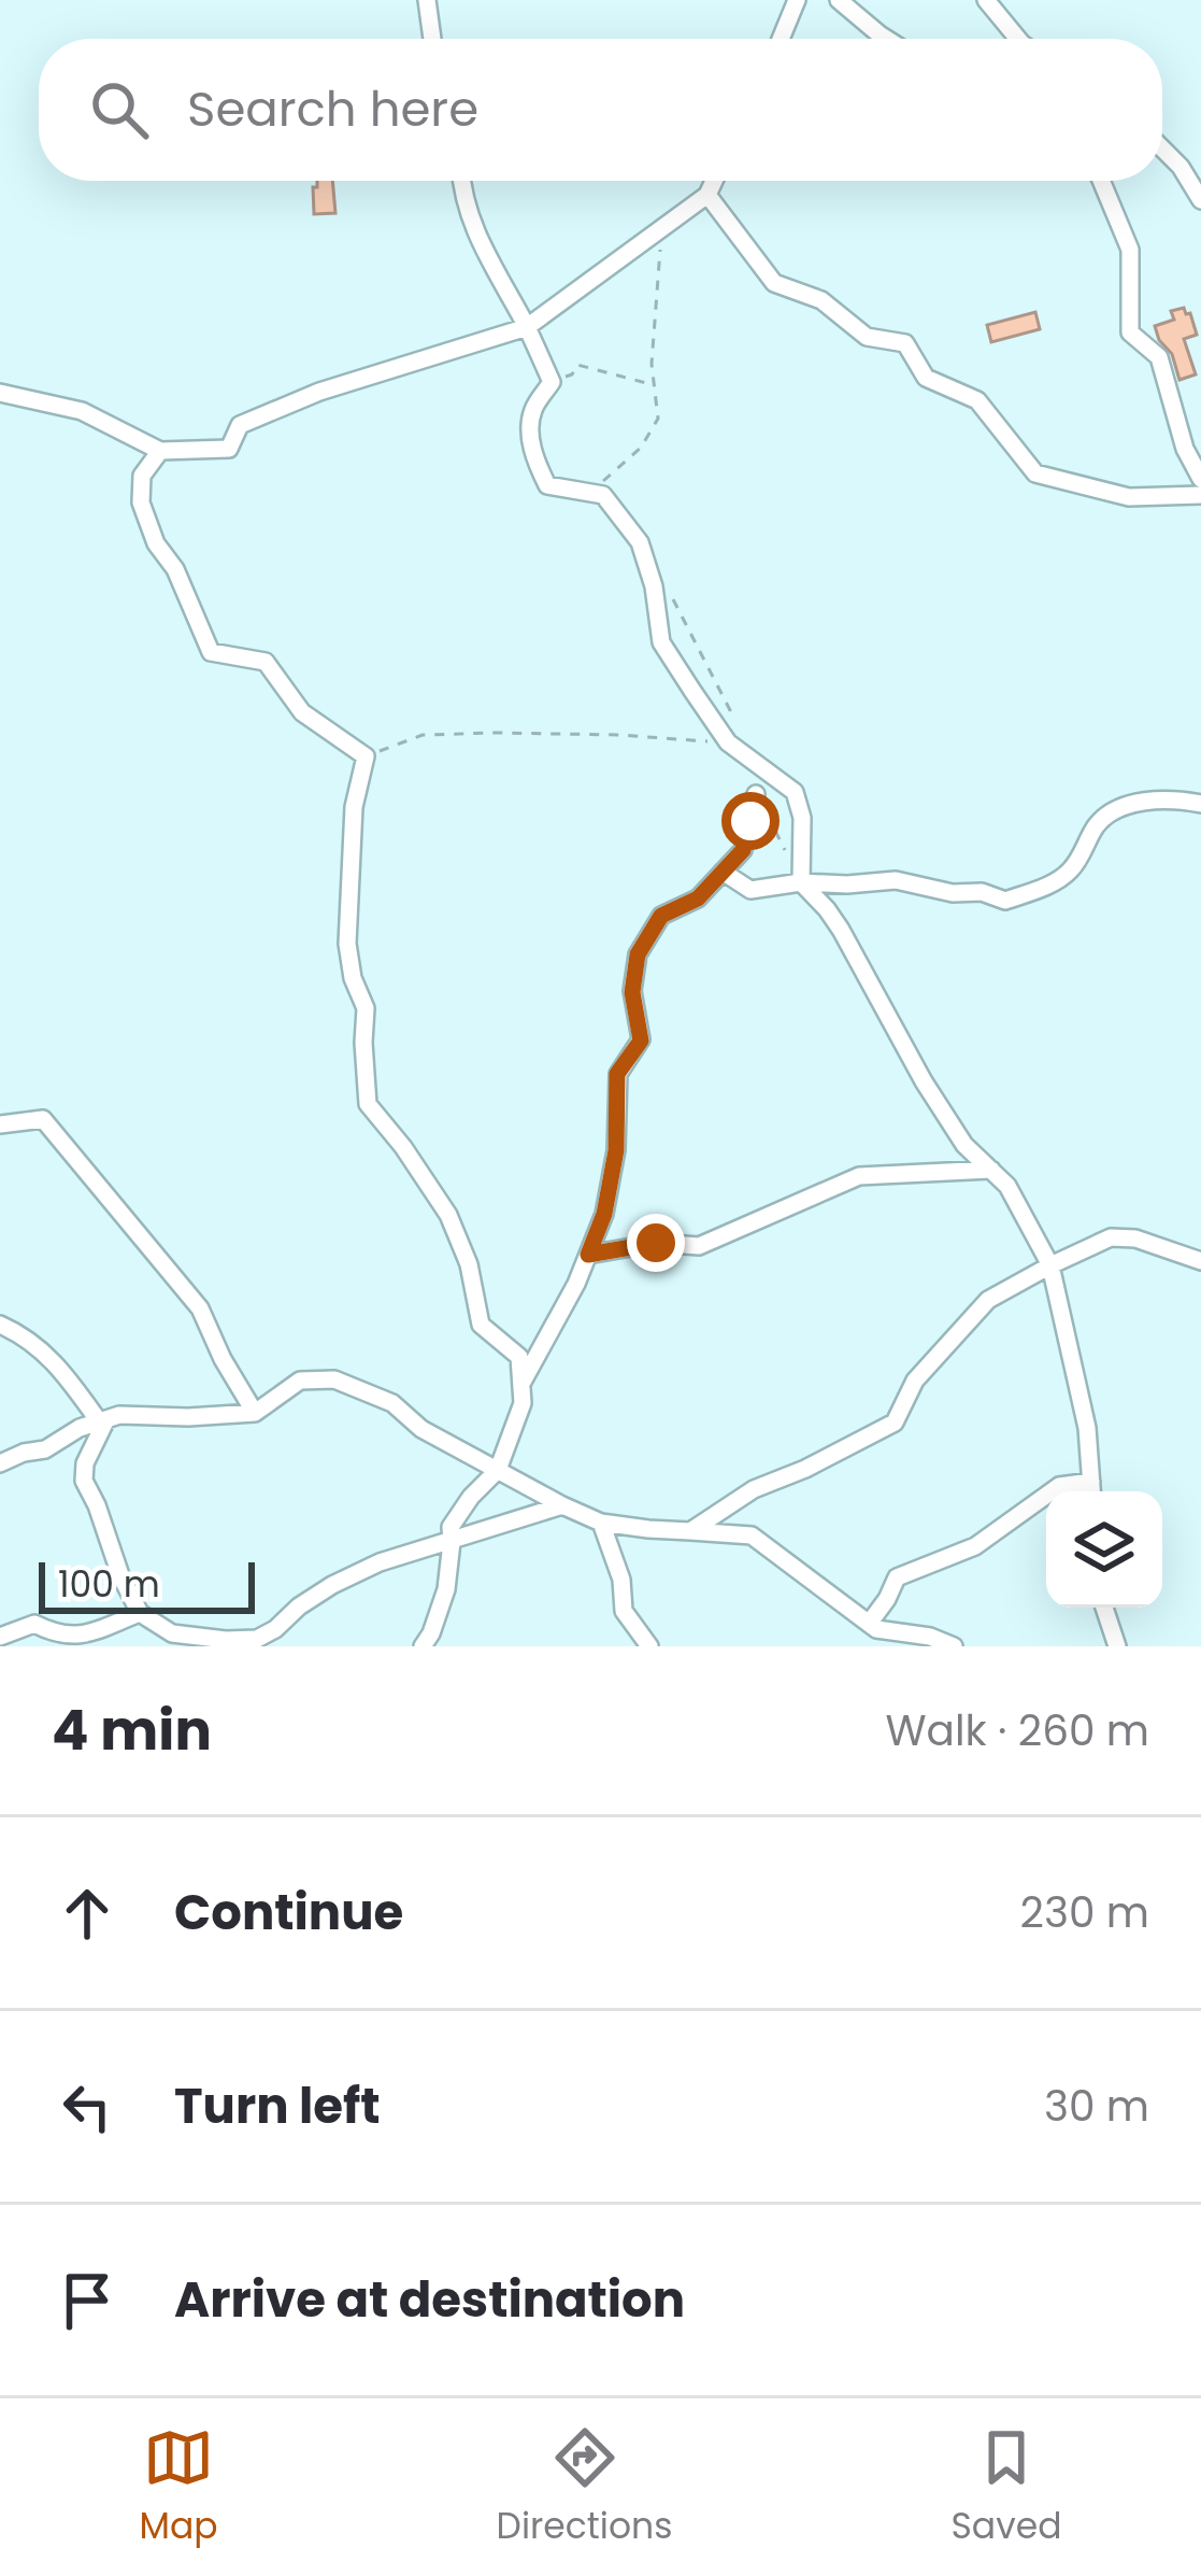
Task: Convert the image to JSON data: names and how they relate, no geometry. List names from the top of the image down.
{
  "scale_bar": "100 m",
  "page": {
    "search": "Search here",
    "scale": "100 m",
    "heading": ["4 min", "Walk · 260 m"],
    "list": [
      ["Continue", "230 m"],
      ["Turn left", "30 m"],
      "Arrive at destination"
    ],
    "nav": ["Map", "Directions", "Saved"]
  }
}
